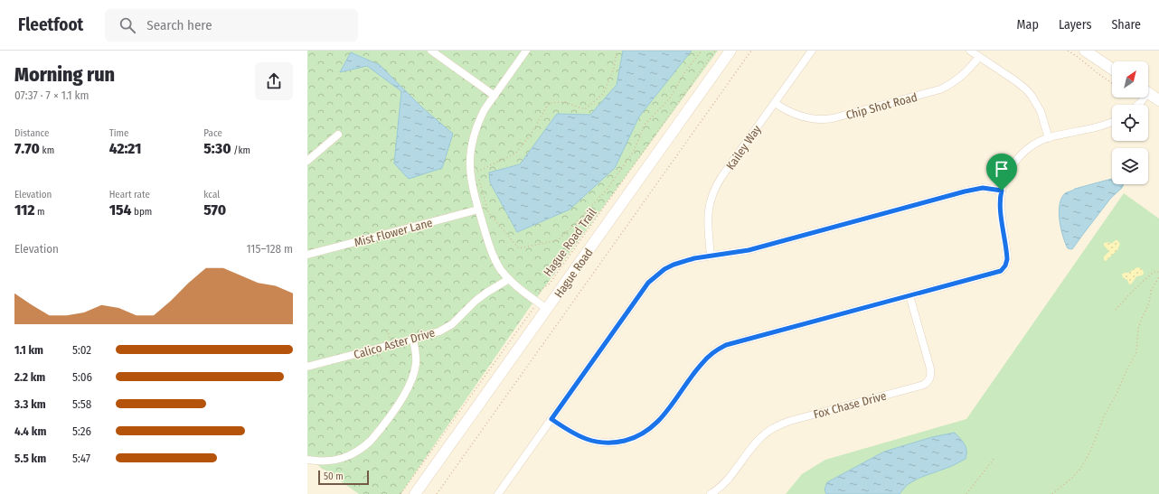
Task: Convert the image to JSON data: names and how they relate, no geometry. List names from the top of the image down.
{
  "streets": {
    "main road": ["Hague Road"],
    "street": [
      "Chip Shot Road",
      "Kailey Way",
      "Mist Flower Lane",
      "Calico Aster Drive",
      "Fox Chase Drive"
    ],
    "path": ["Hague Road Trail"]
  },
  "crossings": [
    ["Chip Shot Road", "Kailey Way"]
  ],
  "scale_bar": "50 m",
  "north": "top right",
  "page": {
    "header": "Fleetfoot",
    "search": "Search here",
    "nav": ["Map", "Layers", "Share"],
    "heading": ["Morning run", "07:37 · 7 × 1.1 km"],
    "stats": [
      ["Distance", "7.70 km"],
      ["Time", "42:21"],
      ["Pace", "5:30 /km"],
      ["Elevation", "112 m"],
      ["Heart rate", "154 bpm"],
      ["kcal", "570"]
    ],
    "chart": ["Elevation", "115–128 m"],
    "list": [
      {
        "name": "1.1 km",
        "note": "5:02"
      },
      {
        "name": "2.2 km",
        "note": "5:06"
      },
      {
        "name": "3.3 km",
        "note": "5:58"
      },
      {
        "name": "4.4 km",
        "note": "5:26"
      },
      {
        "name": "5.5 km",
        "note": "5:47"
      }
    ],
    "scale": "50 m"
  }
}
